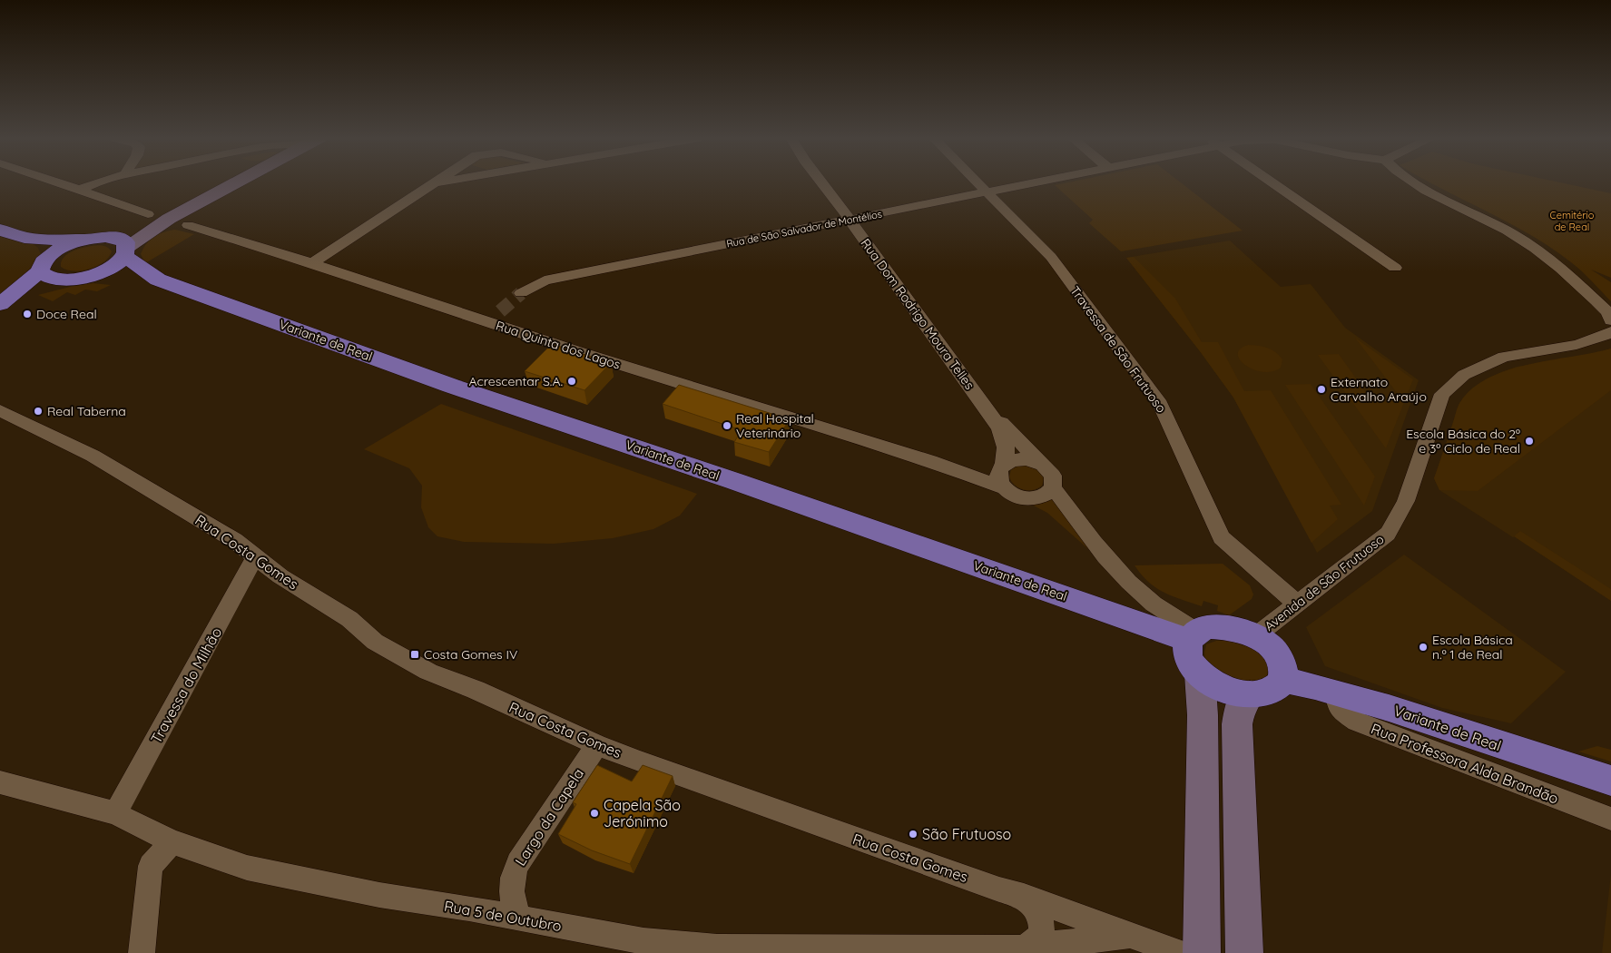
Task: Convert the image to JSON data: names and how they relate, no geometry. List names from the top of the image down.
{
  "streets": {
    "main road": ["Variante de Real", "Avenida de São Frutuoso"],
    "street": [
      "Rua de São Salvador de Montélios",
      "Rua Dom Rodrigo Moura Telles",
      "Rua Quinta dos Lagos",
      "Travessa de São Frutuoso",
      "Rua Costa Gomes",
      "Travessa do Milhão",
      "Rua Professora Alda Brandão",
      "Largo da Capela",
      "Rua 5 de Outubro"
    ]
  },
  "crossings": [
    ["Rua de São Salvador de Montélios", "Rua Dom Rodrigo Moura Telles"],
    ["Rua de São Salvador de Montélios", "Travessa de São Frutuoso"],
    ["Variante de Real", "Avenida de São Frutuoso"],
    ["Variante de Real", "Rua Professora Alda Brandão"],
    ["Travessa de São Frutuoso", "Avenida de São Frutuoso"],
    ["Rua Costa Gomes", "Travessa do Milhão"],
    ["Rua Costa Gomes", "Largo da Capela"],
    ["Rua Costa Gomes", "Rua 5 de Outubro"],
    ["Travessa do Milhão", "Rua 5 de Outubro"],
    ["Largo da Capela", "Rua 5 de Outubro"]
  ],
  "parks": ["Cemitério de Real"],
  "places": {
    "other": [
      "Doce Real",
      "Acrescentar S.A.",
      "Externato Carvalho Araújo",
      "Real Taberna",
      "Real Hospital Veterinário",
      "Escola Básica do 2º e 3º Ciclo de Real",
      "Escola Básica n.º 1 de Real",
      "Capela São Jerónimo",
      "São Frutuoso"
    ],
    "transit": ["Costa Gomes IV"]
  }
}
